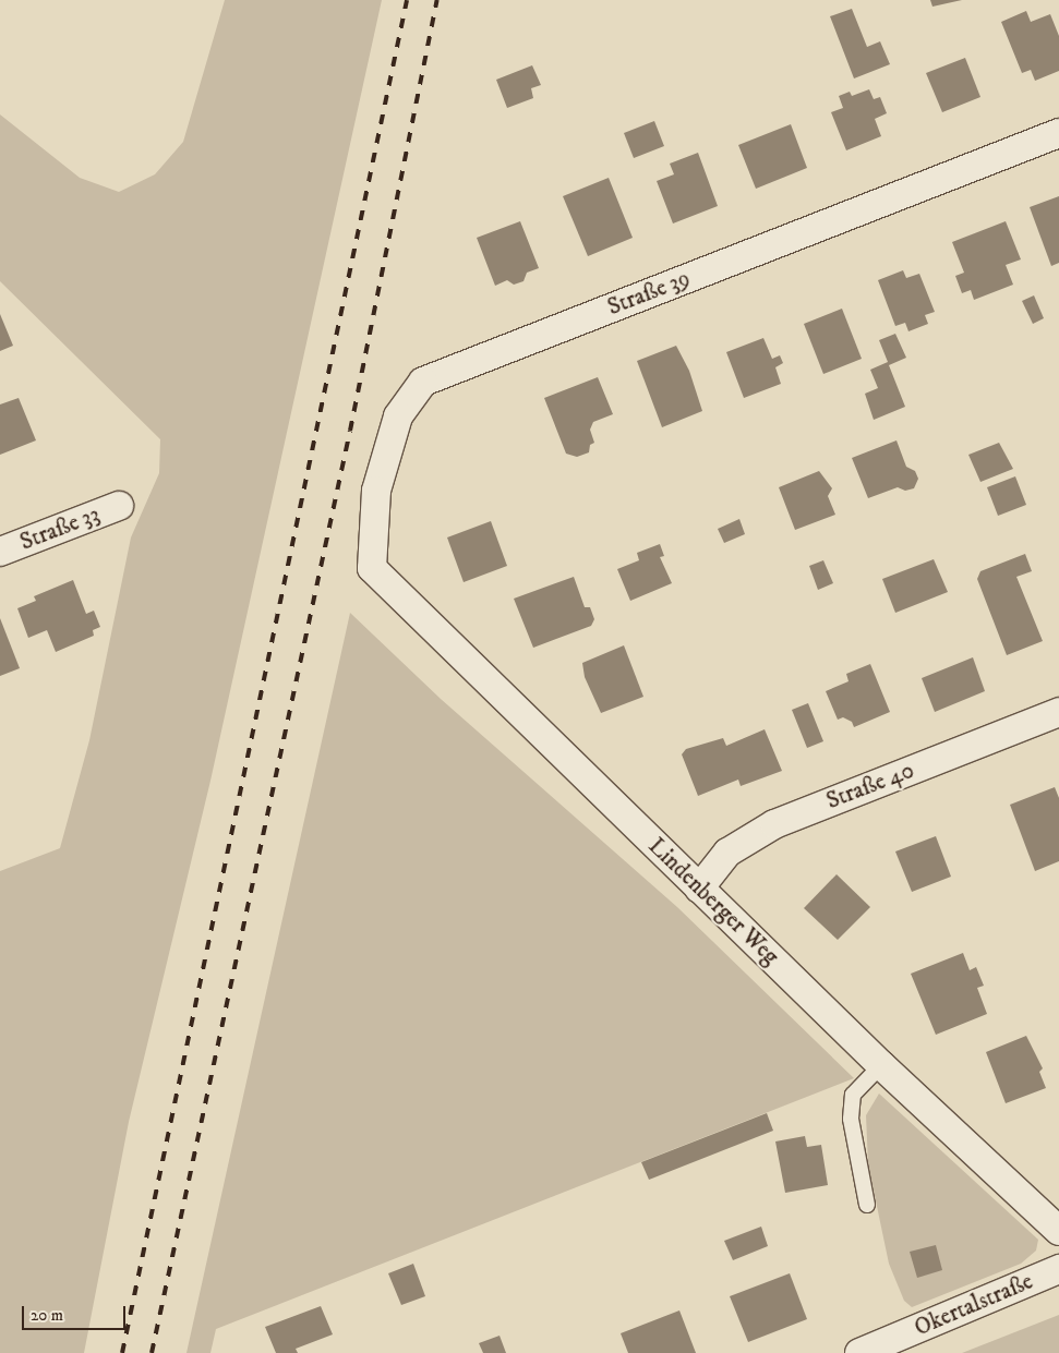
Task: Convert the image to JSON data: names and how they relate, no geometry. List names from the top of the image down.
{
  "streets": {
    "street": [
      "Straße 39",
      "Straße 33",
      "Straße 40",
      "Lindenberger Weg",
      "Okertalstraße"
    ]
  },
  "crossings": [
    ["Straße 39", "Lindenberger Weg"],
    ["Straße 40", "Lindenberger Weg"]
  ],
  "scale_bar": "20 m"
}
